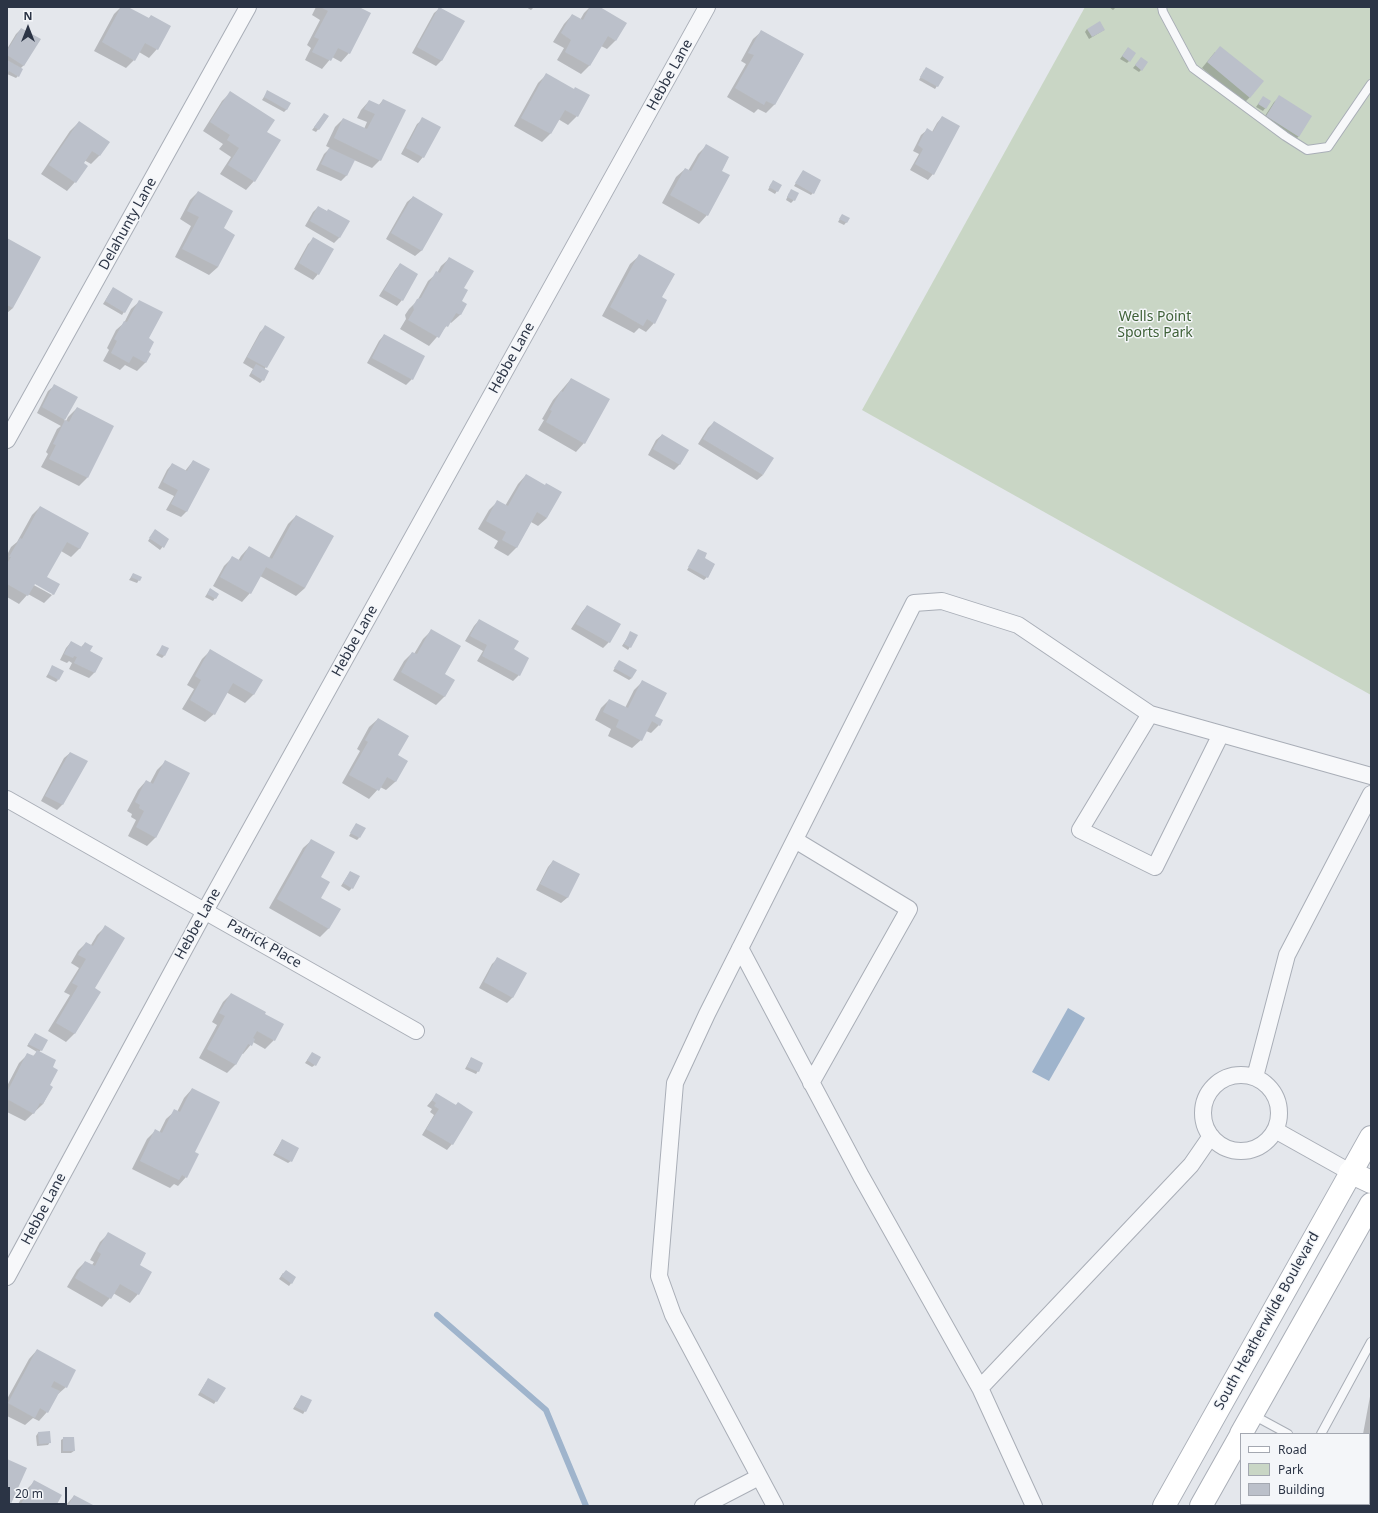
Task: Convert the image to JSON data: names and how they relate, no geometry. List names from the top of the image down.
{
  "streets": {
    "main road": ["South Heatherwilde Boulevard"],
    "street": ["Hebbe Lane", "Delahunty Lane", "Patrick Place"]
  },
  "crossings": [
    ["Hebbe Lane", "Patrick Place"]
  ],
  "parks": ["Wells Point Sports Park"],
  "legend": ["Road", "Park", "Building"],
  "scale_bar": "20 m",
  "north": "top"
}
